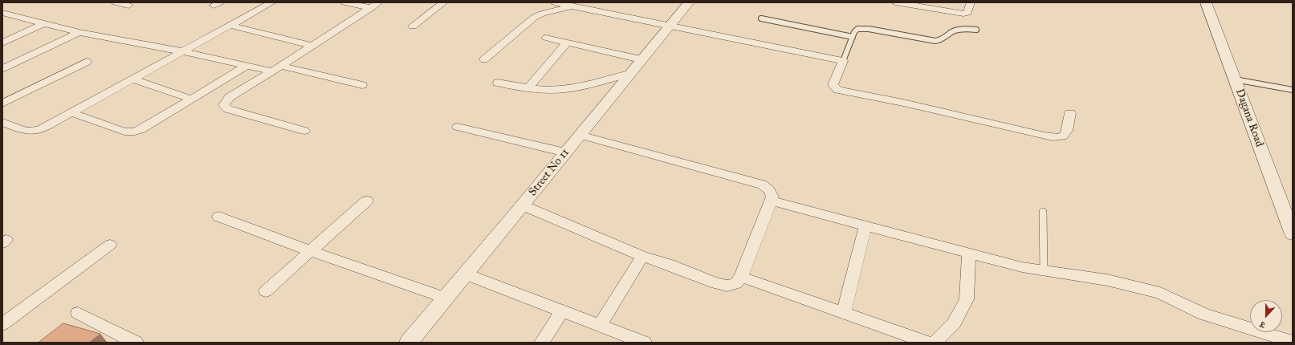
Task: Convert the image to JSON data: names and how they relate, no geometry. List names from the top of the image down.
{
  "streets": {
    "street": ["Dagana Road", "Street No 11"]
  },
  "north": "bottom"
}
